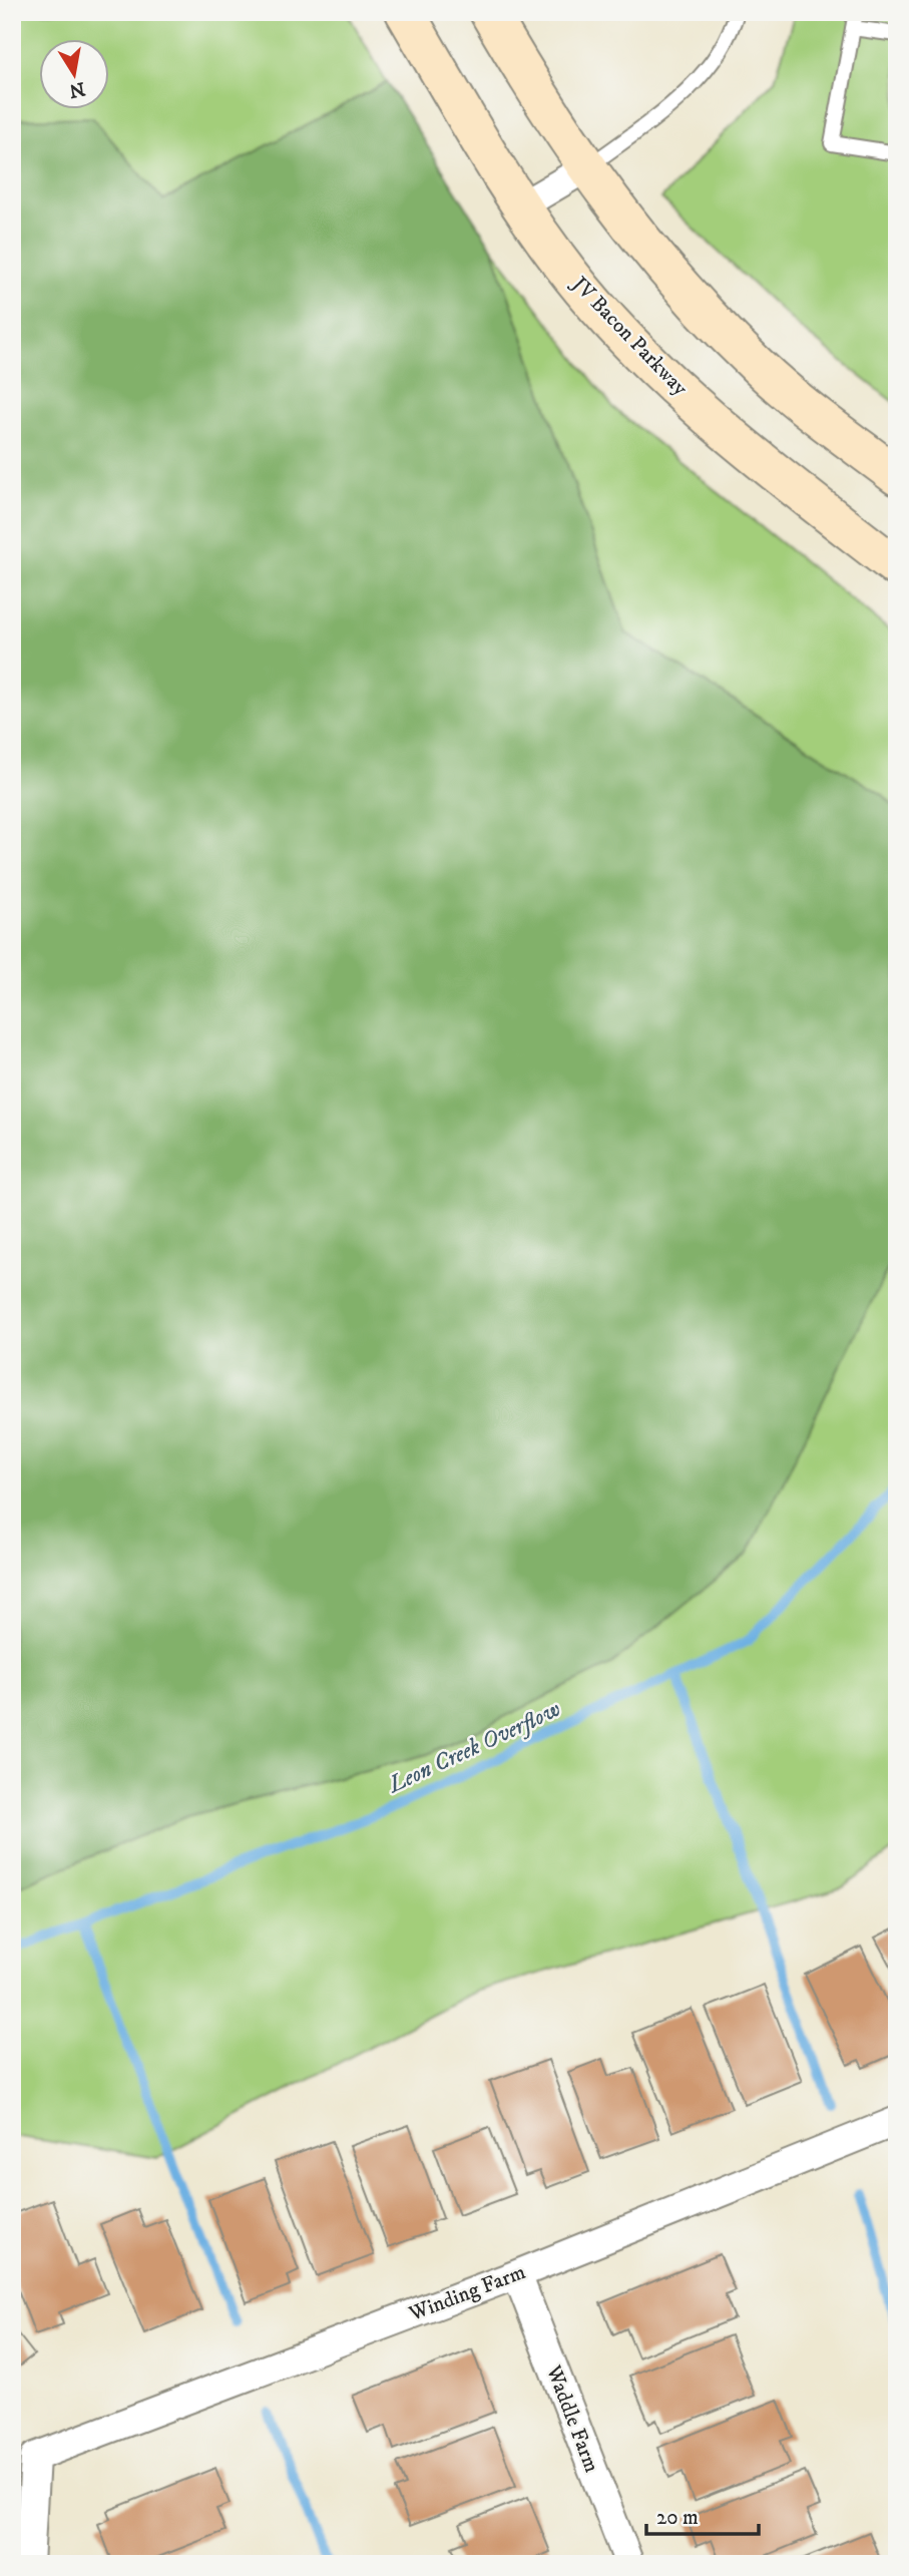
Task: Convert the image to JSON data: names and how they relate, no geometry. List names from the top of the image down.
{
  "streets": {
    "main road": ["JV Bacon Parkway"],
    "street": ["Winding Farm", "Waddle Farm"]
  },
  "crossings": [
    ["Winding Farm", "Waddle Farm"]
  ],
  "water": ["Leon Creek Overflow"],
  "scale_bar": "20 m",
  "north": "bottom"
}
